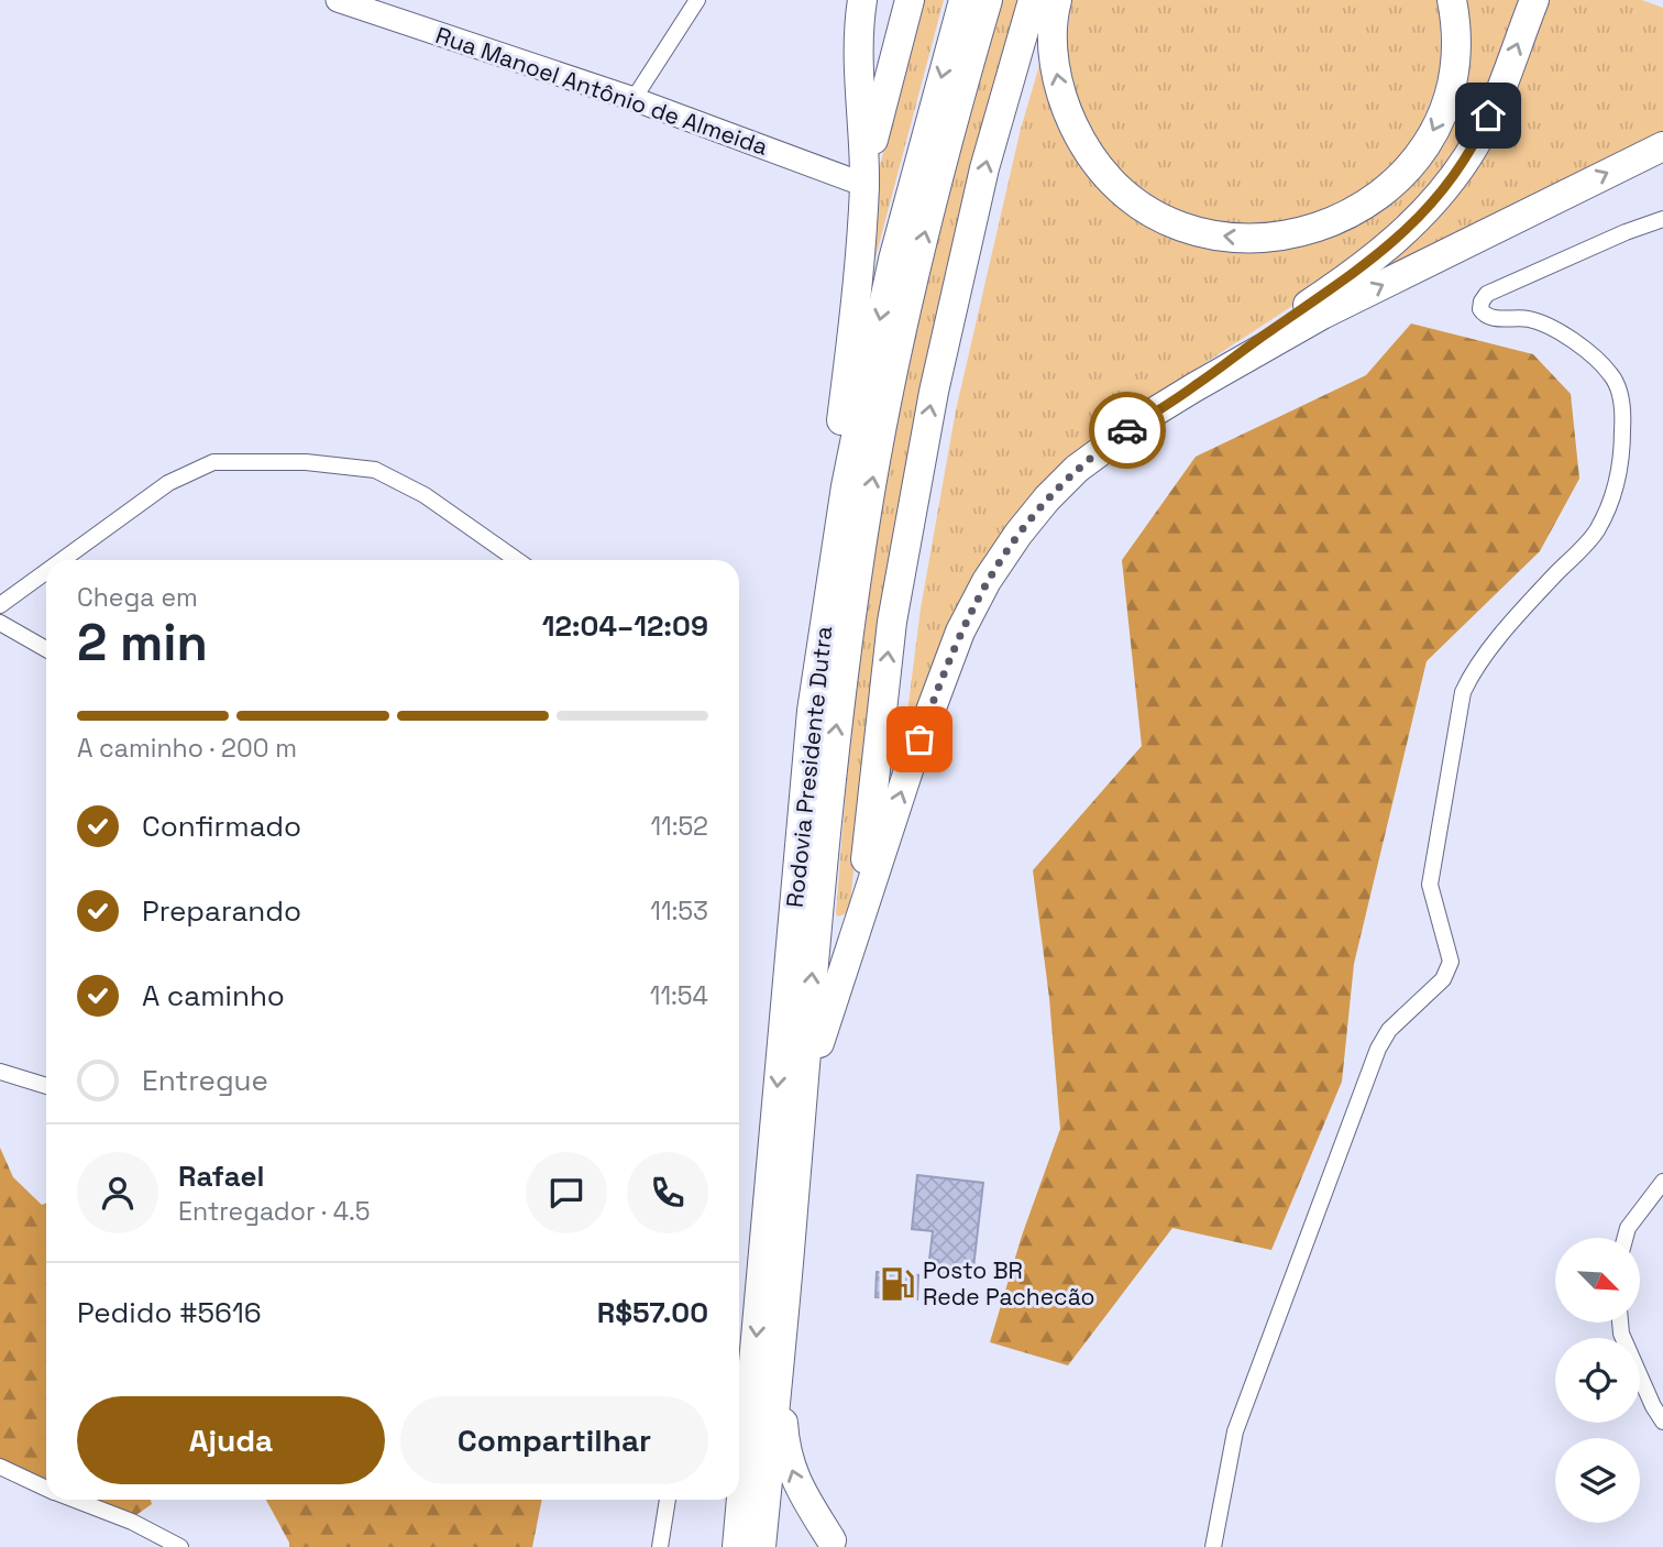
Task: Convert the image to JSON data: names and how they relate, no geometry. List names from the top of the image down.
{
  "streets": {
    "highway": ["Rodovia Presidente Dutra"],
    "street": ["Rua Manoel Antônio de Almeida"]
  },
  "places": {
    "fuel station": ["Posto BR Rede Pachecão"]
  },
  "north": "bottom right",
  "page": {
    "heading": ["2 min", "Chega em", "12:04–12:09"],
    "panel": [
      "Rafael",
      "Entregador · 4.5",
      "Pedido #5616",
      "R$57.00"
    ],
    "bar": "A caminho · 200 m",
    "list": [
      ["Confirmado", "11:52"],
      ["Preparando", "11:53"],
      ["A caminho", "11:54"],
      "Entregue"
    ],
    "buttons": ["Ajuda", "Compartilhar"]
  }
}
